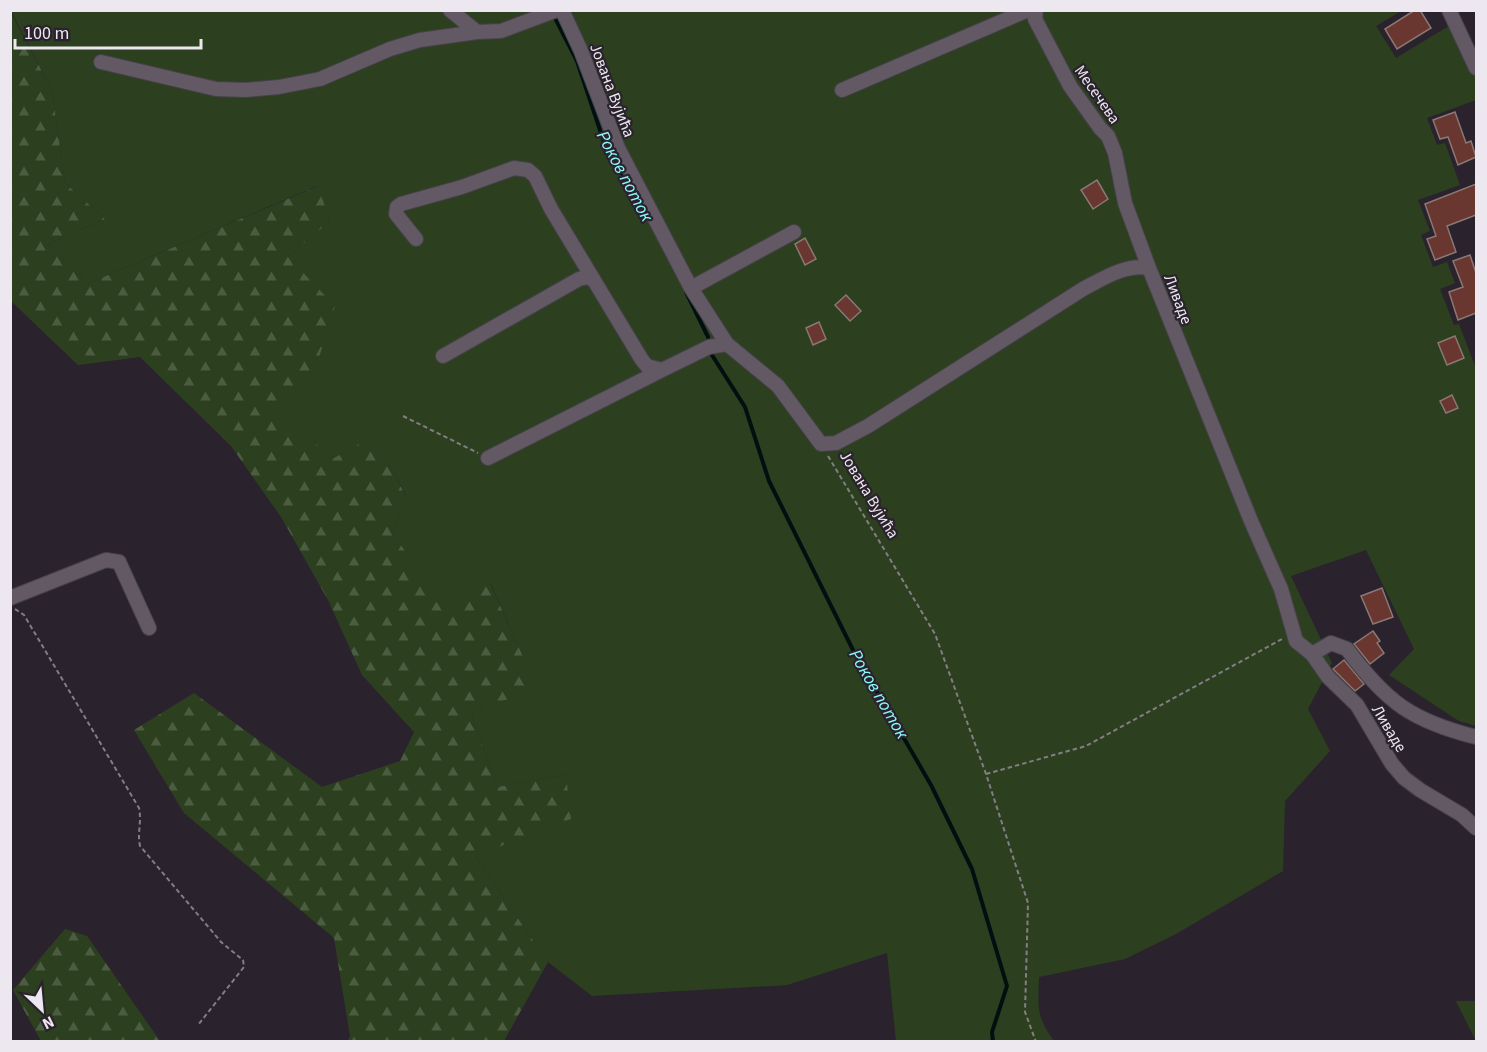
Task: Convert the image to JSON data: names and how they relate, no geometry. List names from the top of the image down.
{
  "streets": {
    "street": ["Јована Вујића", "Месечева", "Ливаде"]
  },
  "crossings": [
    ["Јована Вујића", "Ливаде"],
    ["Месечева", "Ливаде"]
  ],
  "water": ["Роков поток"],
  "scale_bar": "100 m",
  "north": "bottom right"
}
